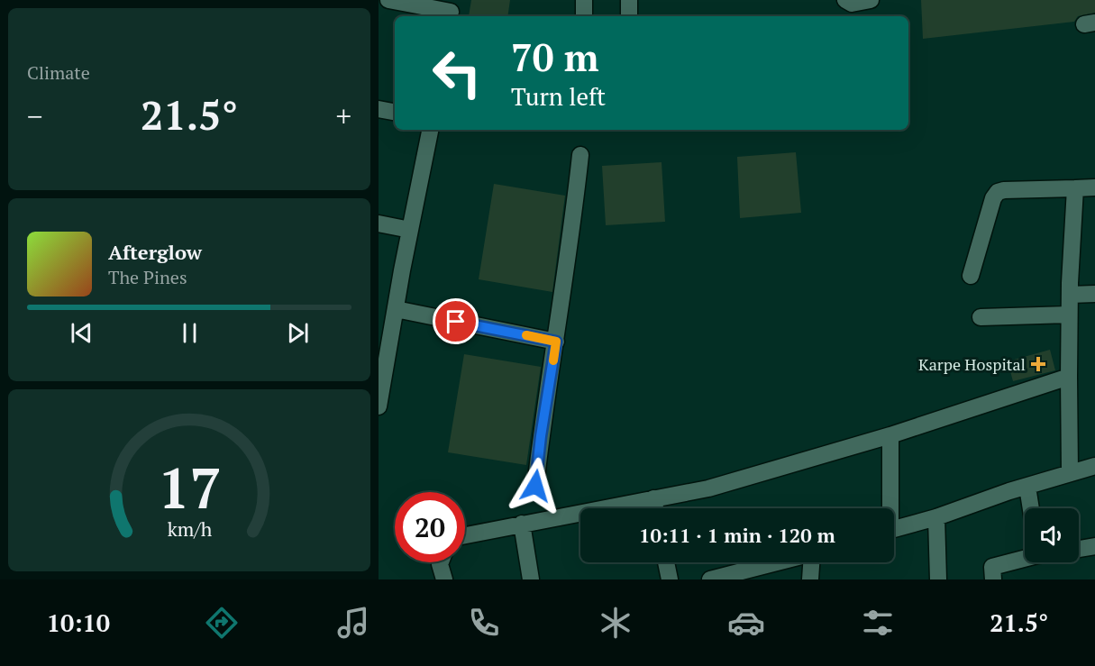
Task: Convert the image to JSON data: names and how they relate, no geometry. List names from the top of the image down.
{
  "places": {
    "health": ["Karpe Hospital"]
  },
  "page": {
    "tile": "Climate",
    "turn": ["70 m", "Turn left"],
    "heat": ["−", "21.5°", "+"],
    "song": ["Afterglow", "The Pines"],
    "limit": "20",
    "trip": "10:11 · 1 min · 120 m",
    "tabs": ["10:10", "21.5°"],
    "gauge": ["17", "km/h"]
  }
}
